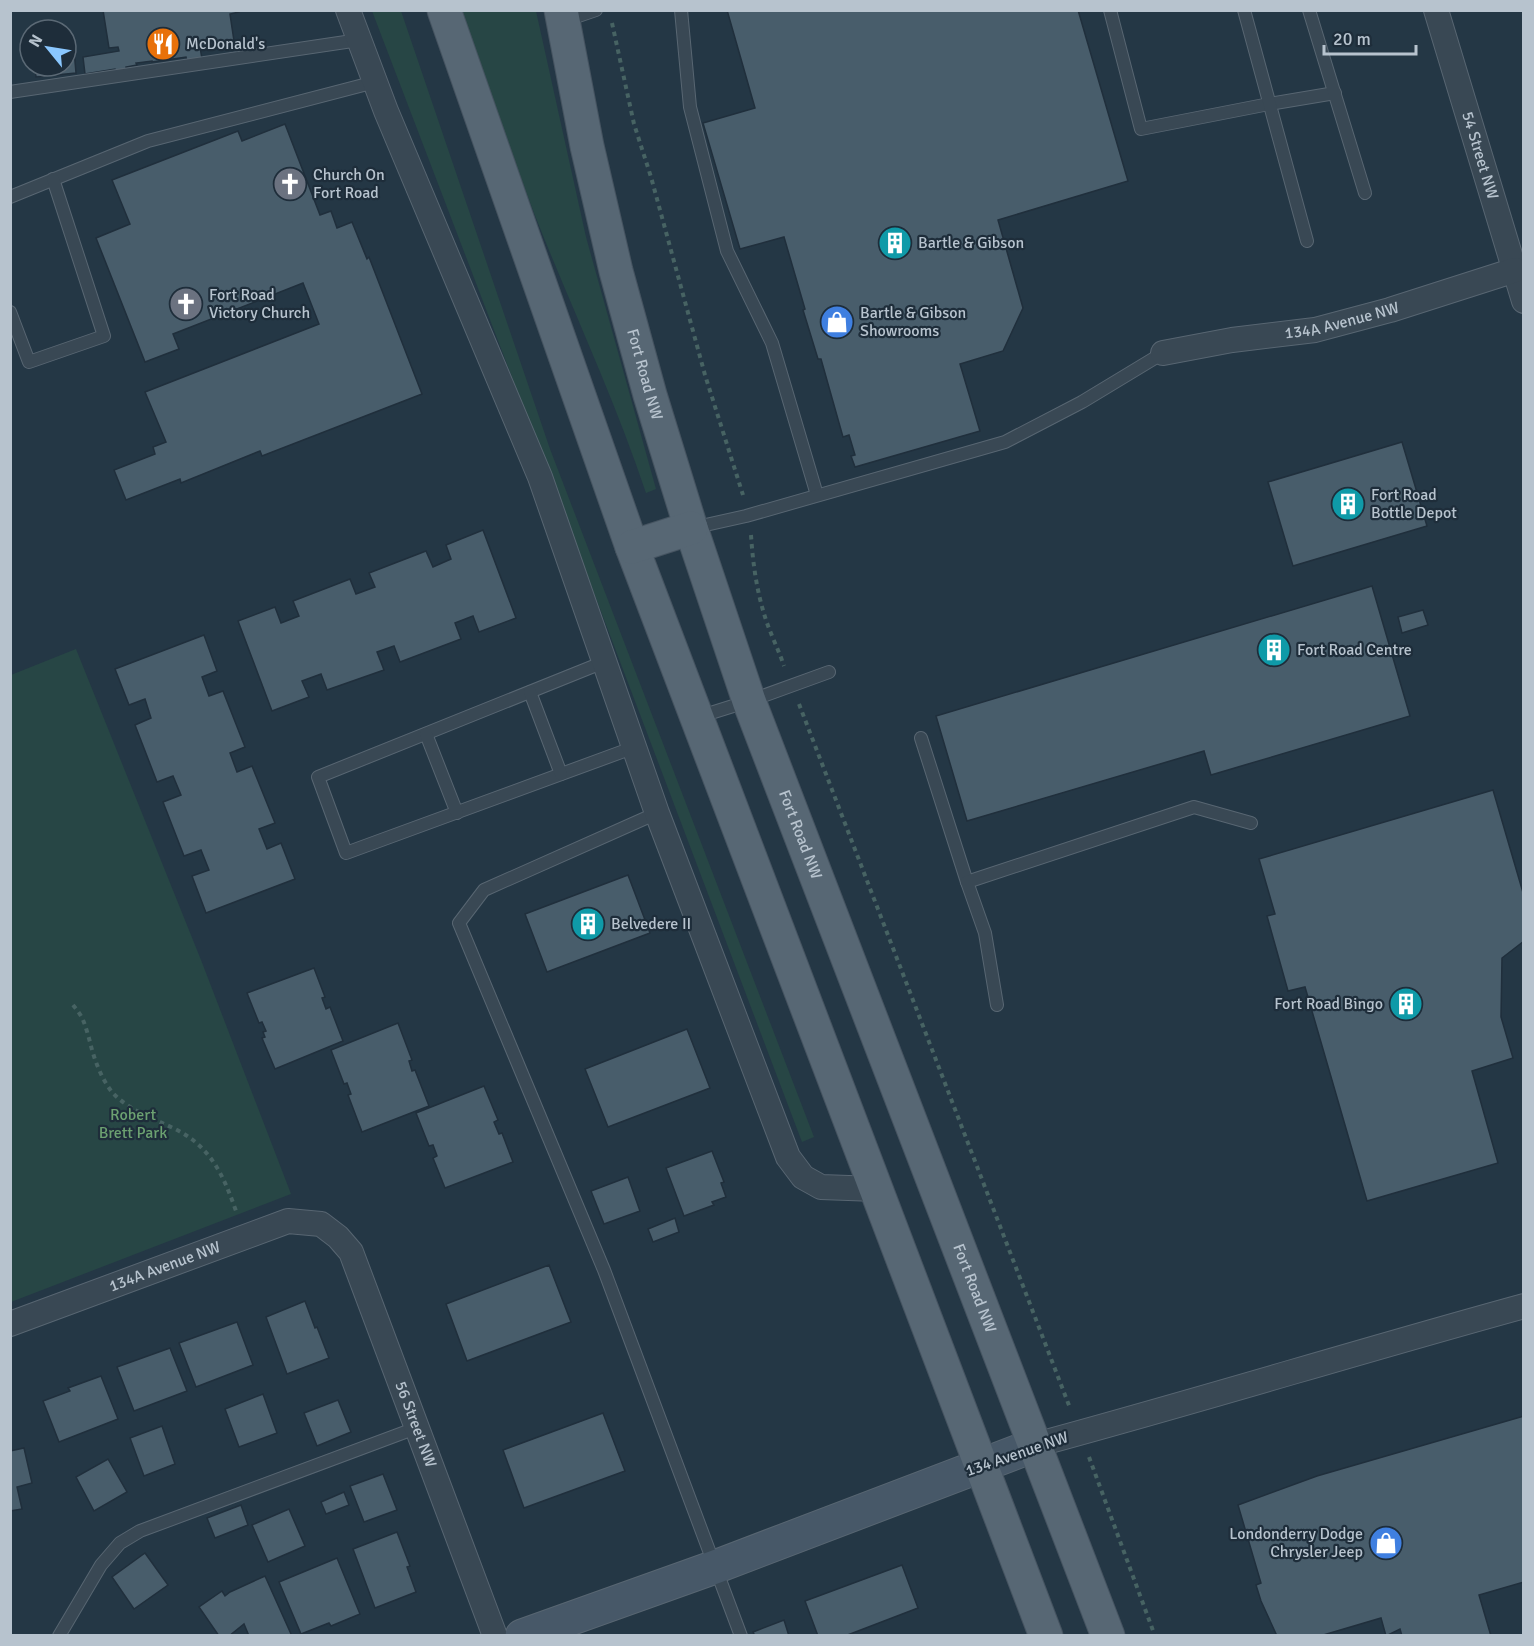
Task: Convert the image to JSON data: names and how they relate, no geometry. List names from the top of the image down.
{
  "streets": {
    "main road": ["Fort Road NW"],
    "street": [
      "54 Street NW",
      "134A Avenue NW",
      "56 Street NW",
      "134 Avenue NW"
    ]
  },
  "crossings": [
    ["54 Street NW", "134A Avenue NW"],
    ["134A Avenue NW", "56 Street NW"],
    ["Fort Road NW", "134 Avenue NW"]
  ],
  "parks": ["Robert Brett Park"],
  "places": {
    "restaurant": ["McDonald's"],
    "church": ["Church On Fort Road", "Fort Road Victory Church"],
    "building": [
      "Bartle & Gibson",
      "Fort Road Bottle Depot",
      "Fort Road Centre",
      "Belvedere II",
      "Fort Road Bingo"
    ],
    "shop": ["Bartle & Gibson Showrooms", "Londonderry Dodge Chrysler Jeep"]
  },
  "scale_bar": "20 m",
  "north": "top left"
}
